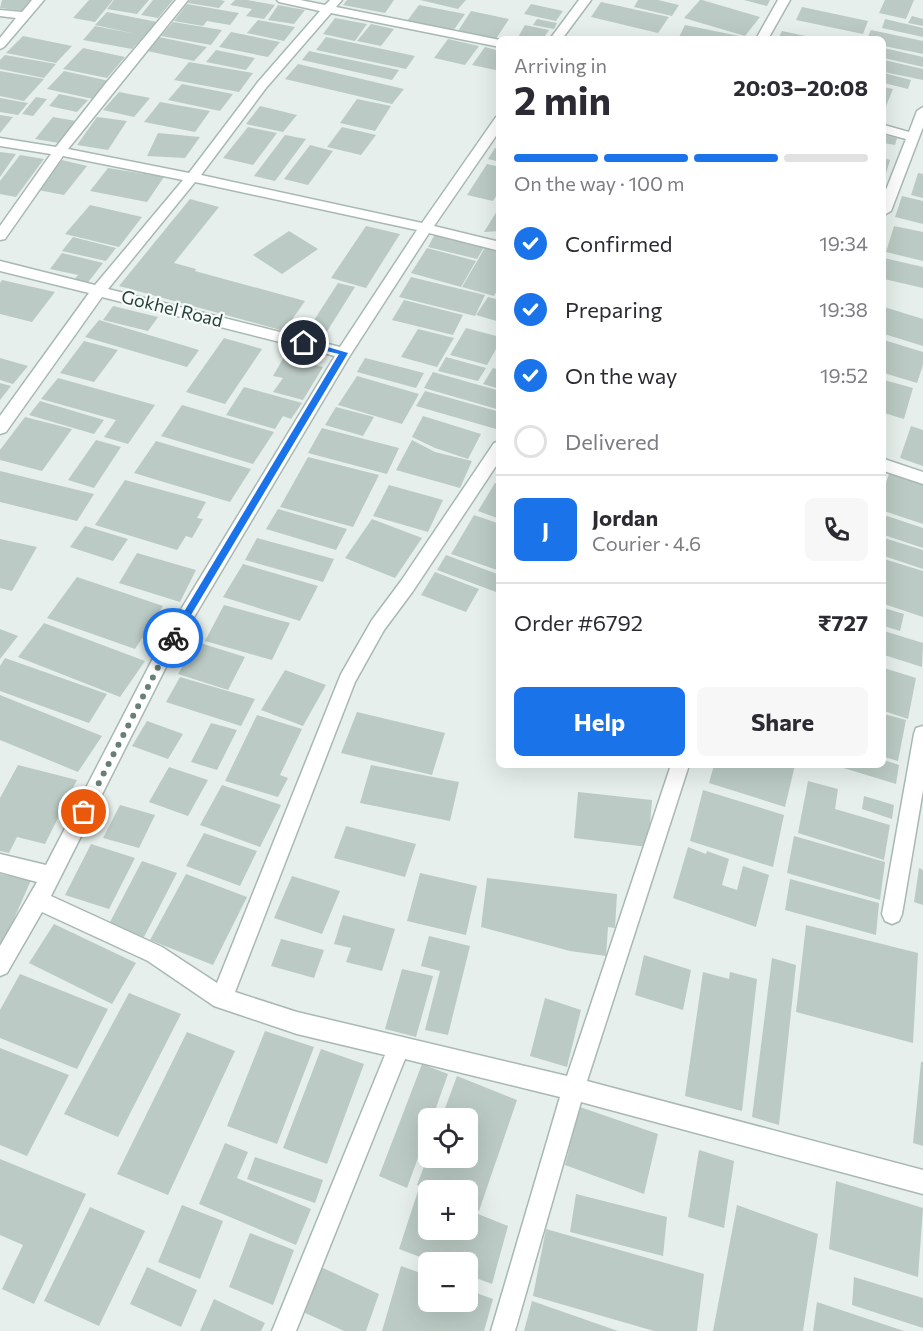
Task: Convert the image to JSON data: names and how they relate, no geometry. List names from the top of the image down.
{
  "streets": {
    "street": ["Gokhel Road"]
  },
  "page": {
    "heading": ["2 min", "Arriving in", "20:03–20:08"],
    "panel": [
      "Jordan",
      "Courier · 4.6",
      "Order #6792",
      "₹727"
    ],
    "bar": "On the way · 100 m",
    "list": [
      ["Confirmed", "19:34"],
      ["Preparing", "19:38"],
      ["On the way", "19:52"],
      "Delivered"
    ],
    "round": "J",
    "buttons": ["Help", "Share"],
    "map_buttons": ["+", "−"]
  }
}
